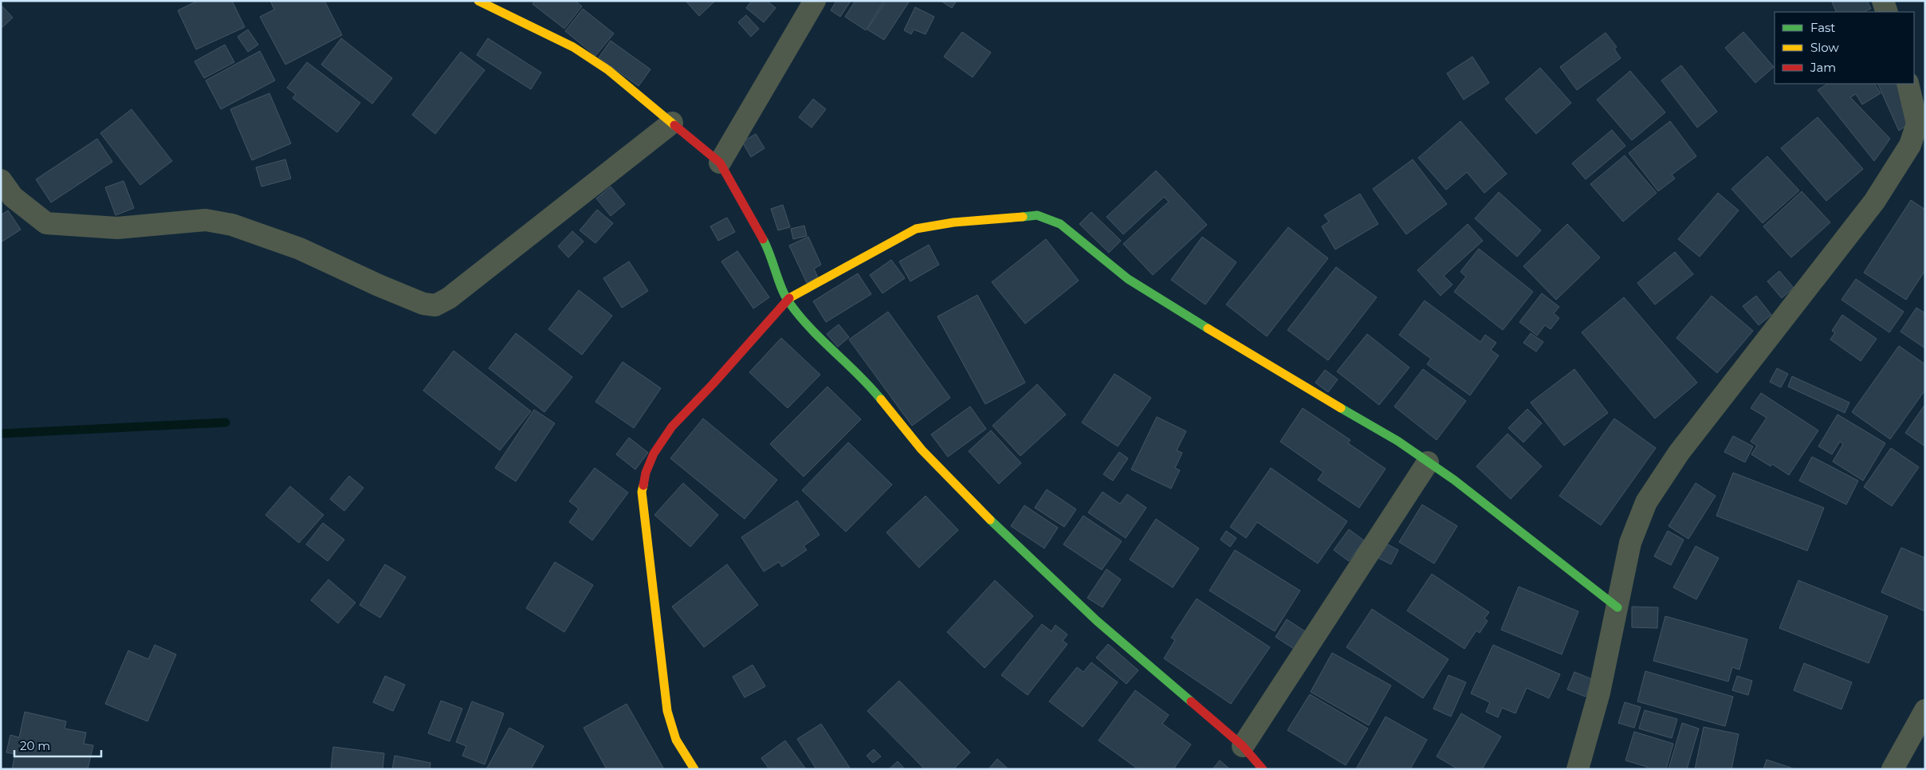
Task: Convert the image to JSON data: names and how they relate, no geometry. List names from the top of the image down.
{
  "legend": ["Fast", "Slow", "Jam"],
  "scale_bar": "20 m"
}
